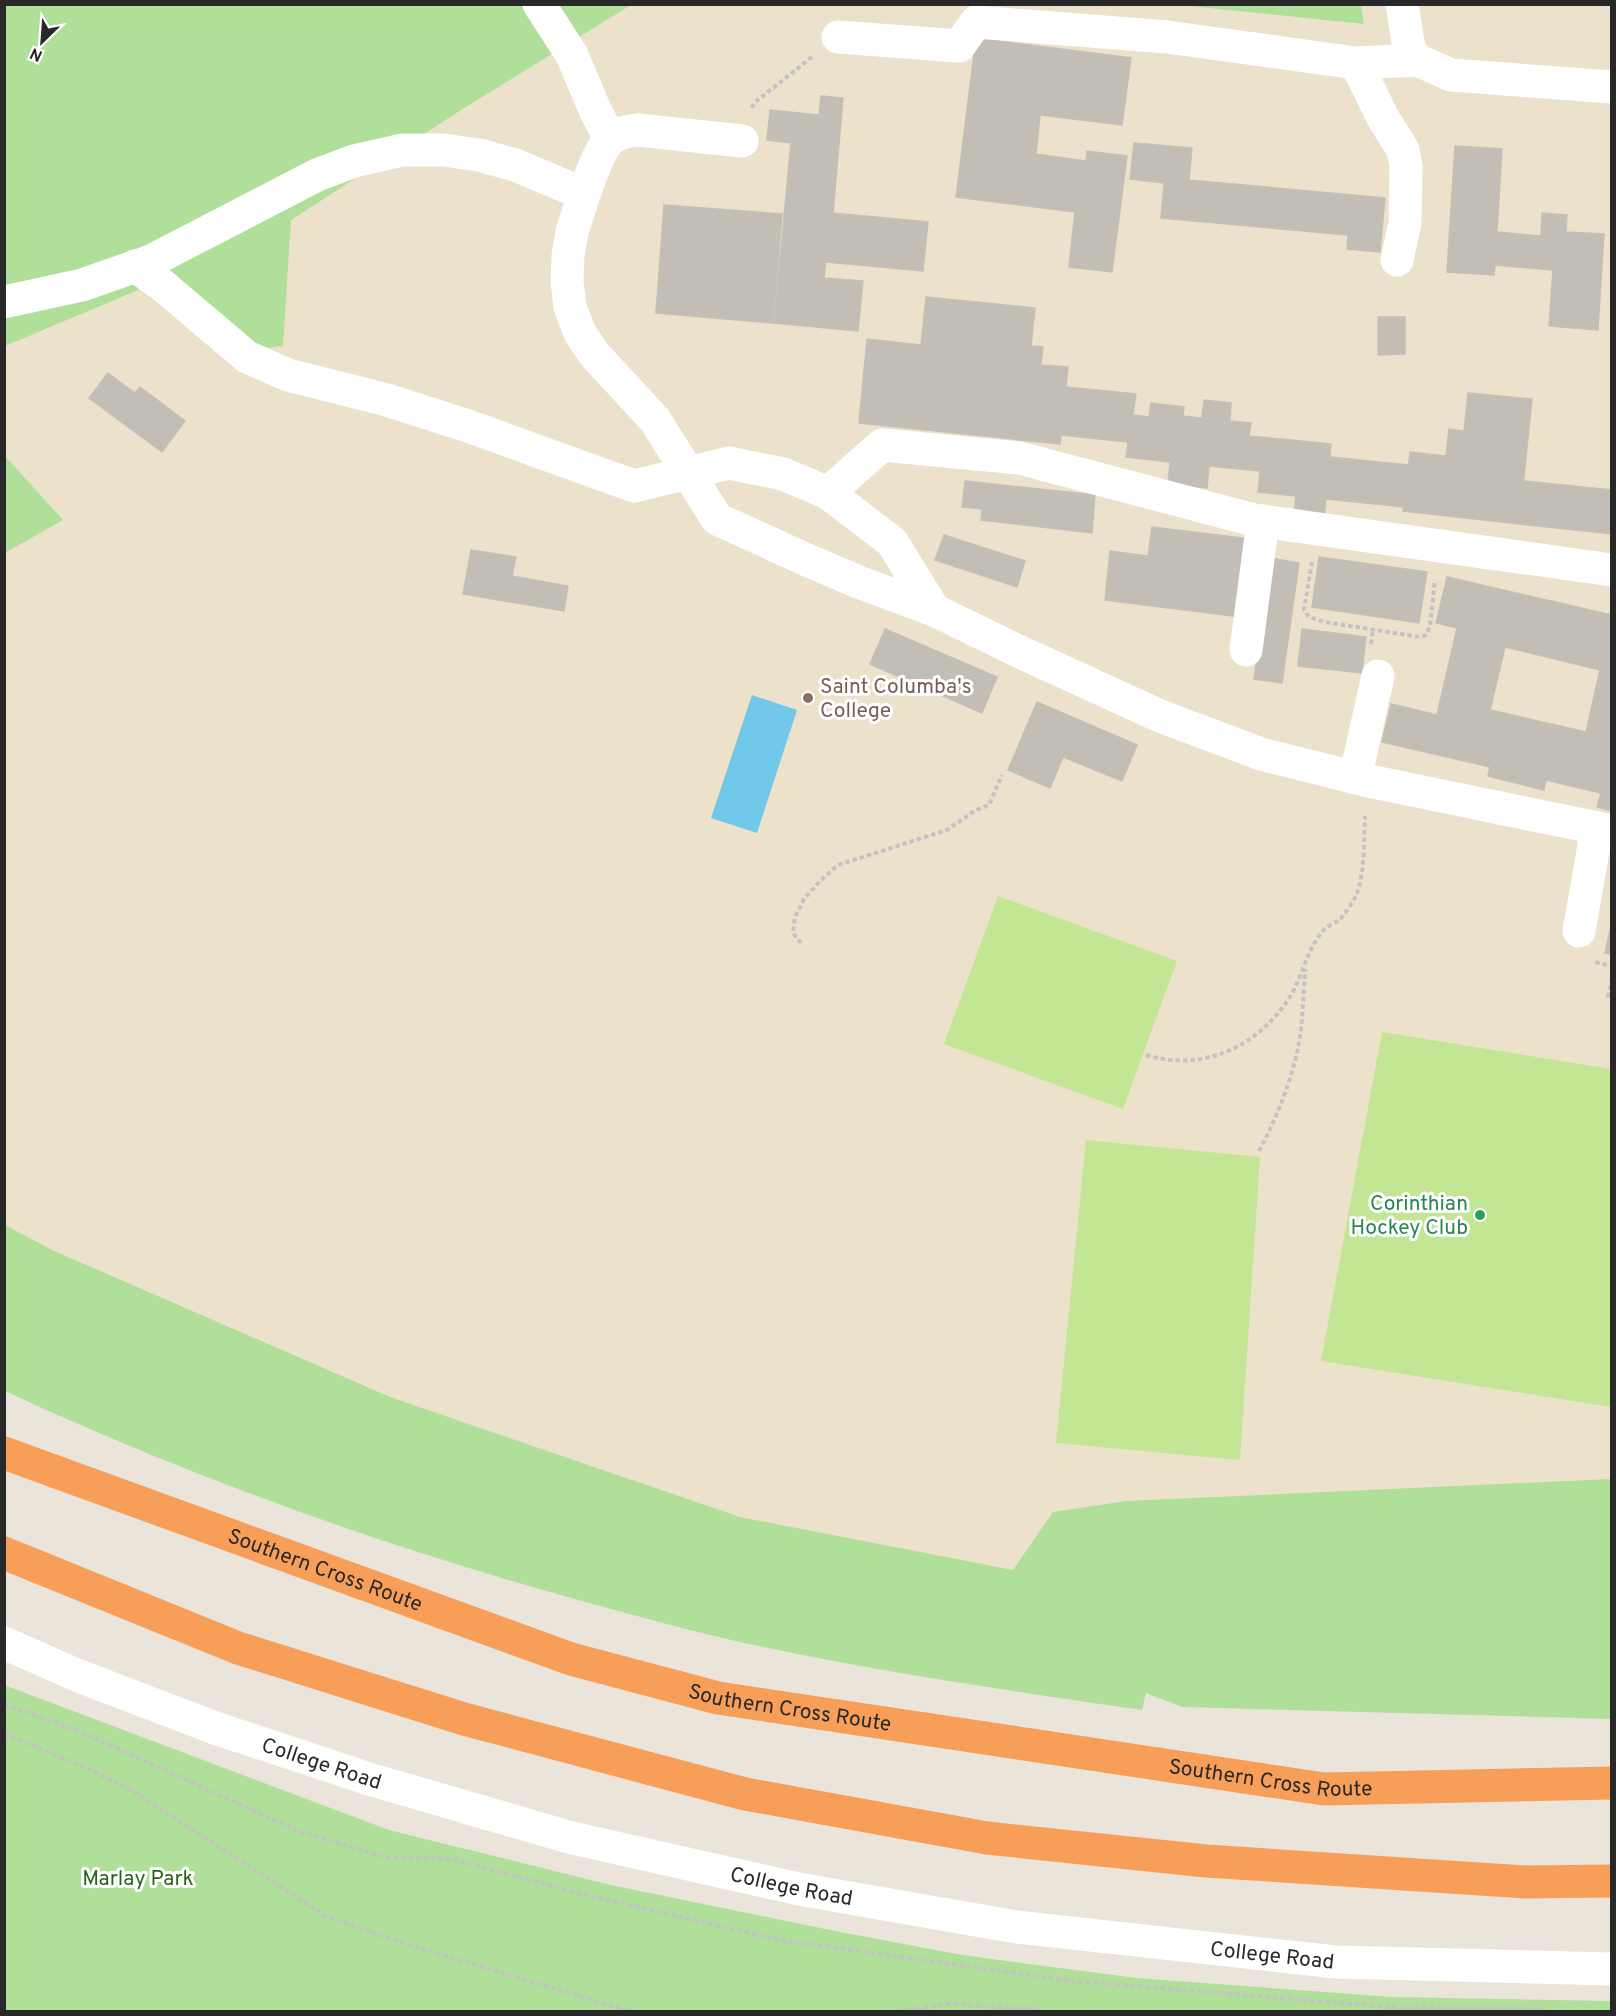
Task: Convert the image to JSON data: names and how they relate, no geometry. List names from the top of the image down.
{
  "streets": {
    "highway": ["Southern Cross Route"],
    "street": ["College Road"]
  },
  "parks": ["Marlay Park"],
  "places": ["Saint Columba's College", "Corinthian Hockey Club"],
  "north": "bottom left"
}
